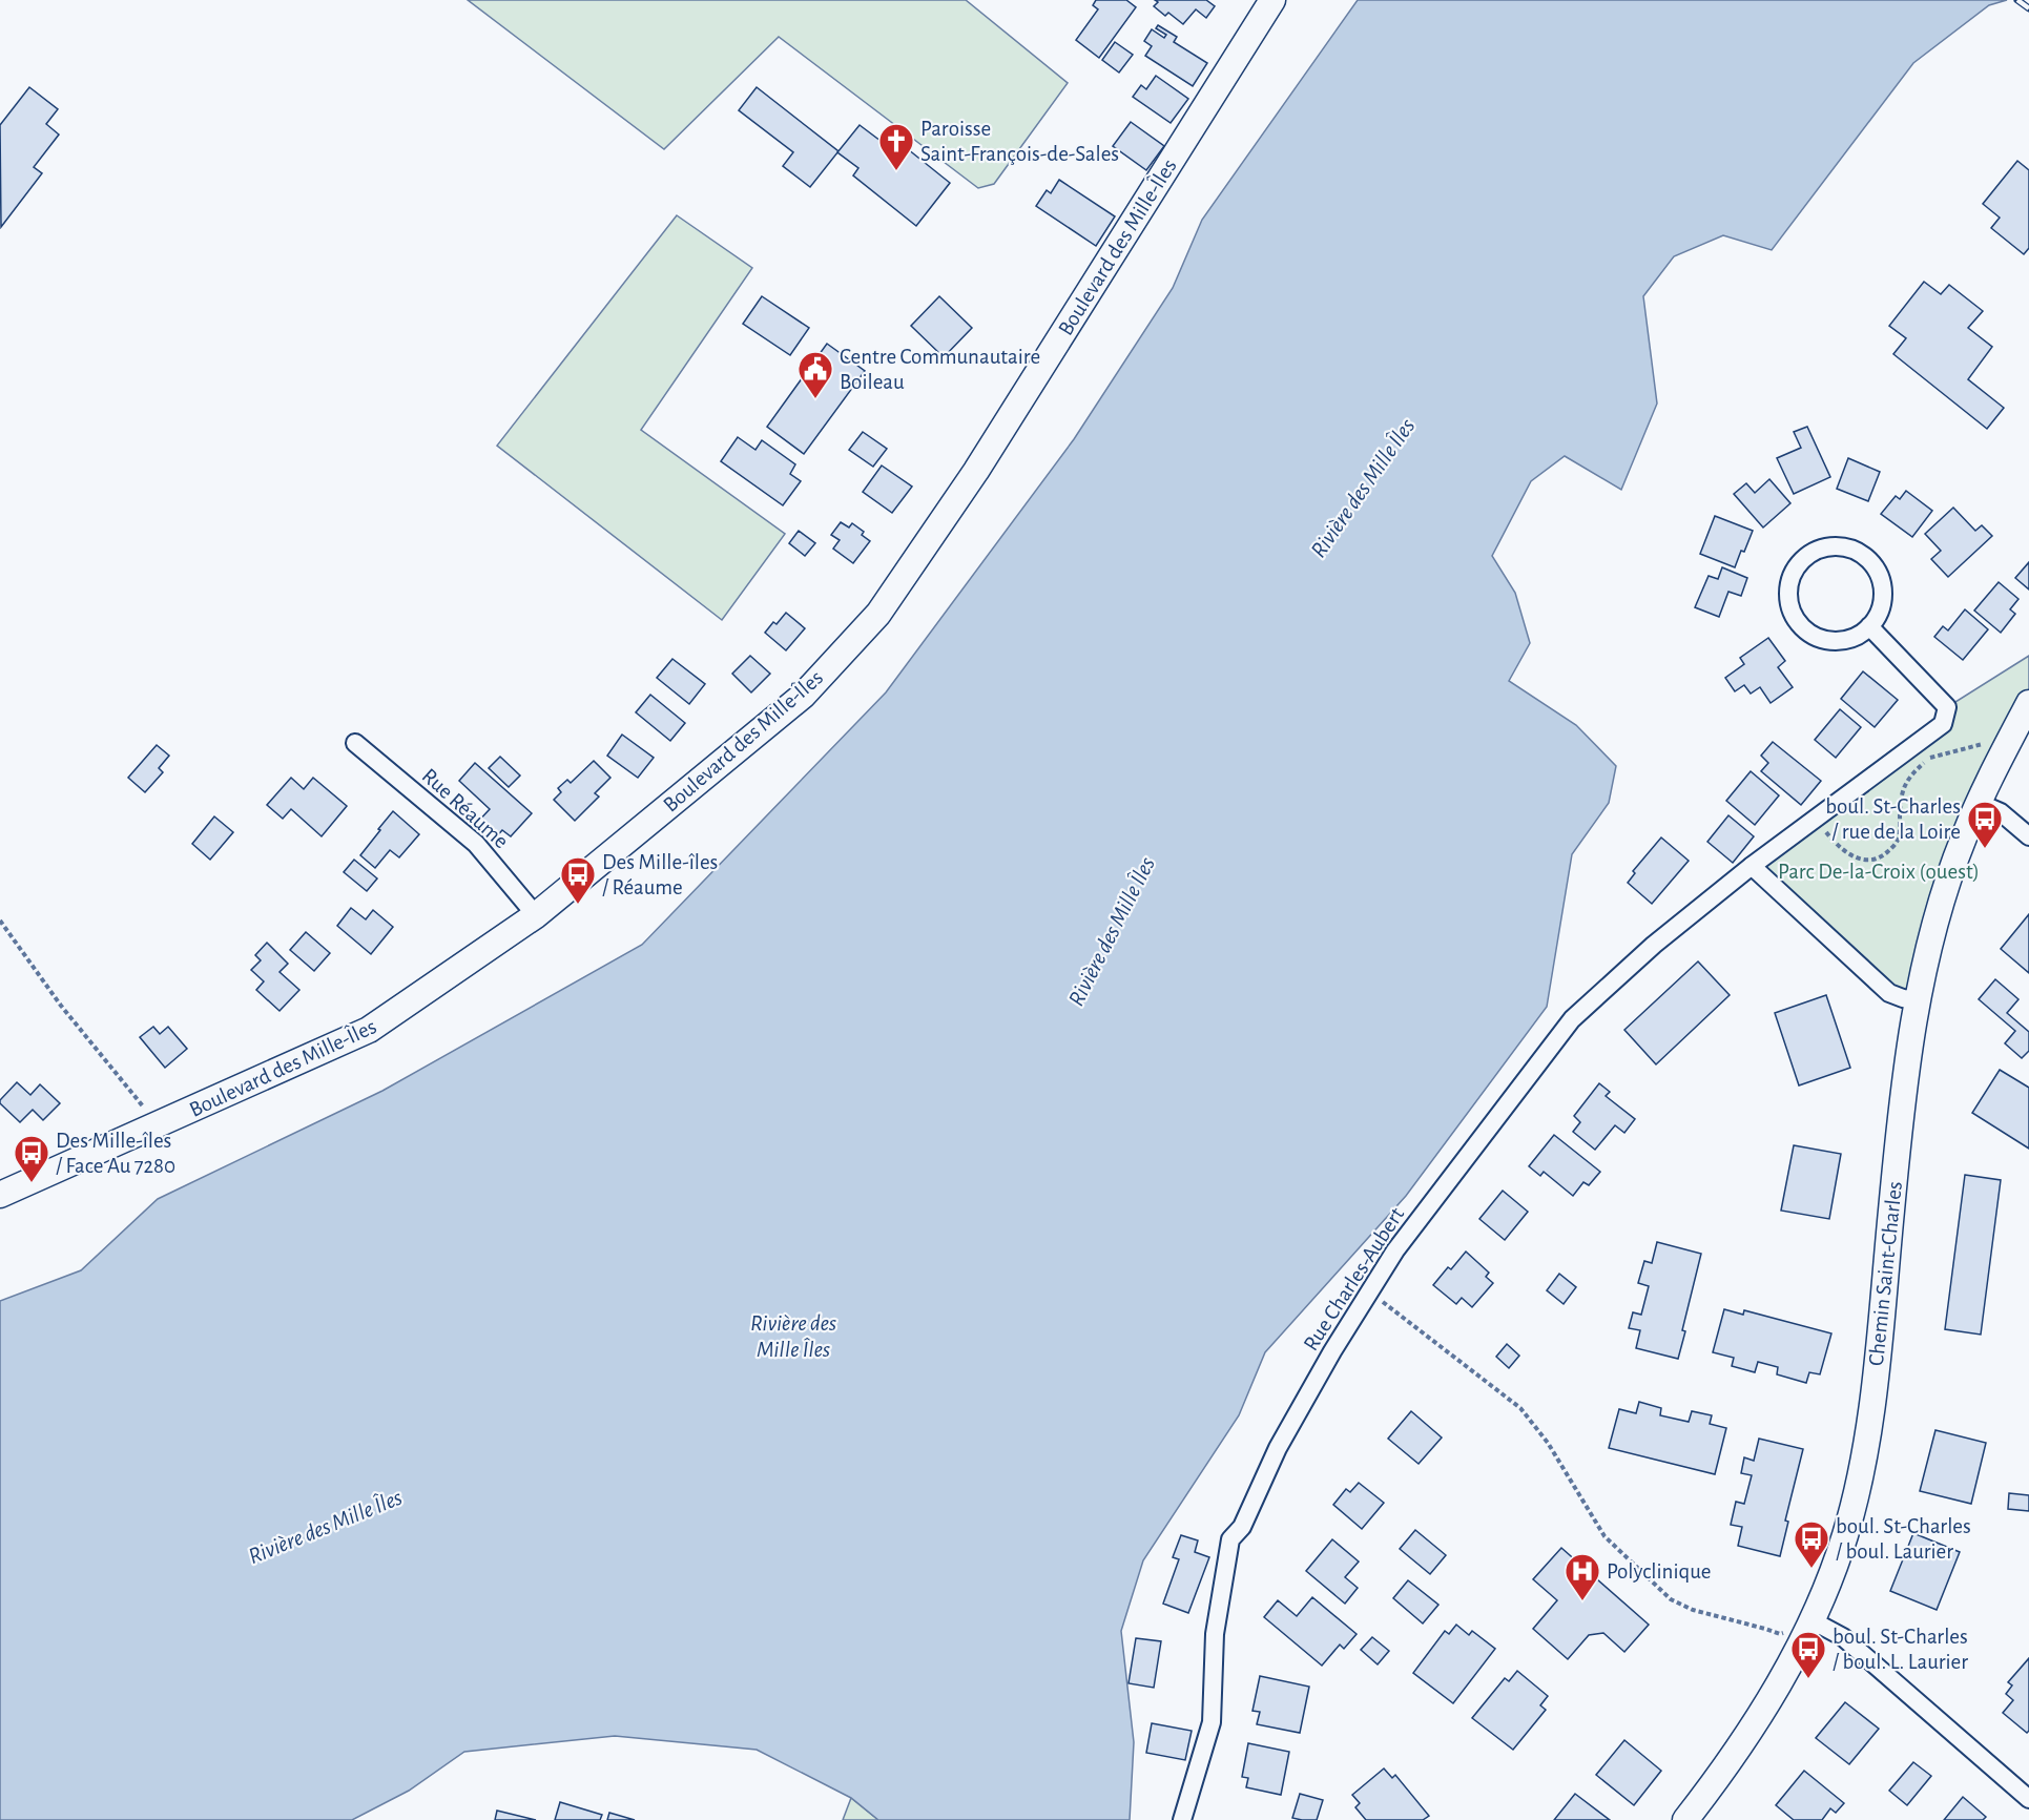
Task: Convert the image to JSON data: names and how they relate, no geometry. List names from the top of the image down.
{
  "streets": {
    "street": [
      "Boulevard des Mille-Îles",
      "Rue Réaume",
      "Chemin Saint-Charles",
      "Rue Charles-Aubert"
    ]
  },
  "crossings": [
    ["Boulevard des Mille-Îles", "Rue Réaume"]
  ],
  "water": ["Rivière des Mille Îles"],
  "parks": ["Parc De-la-Croix (ouest)"],
  "places": {
    "church": ["Paroisse Saint-François-de-Sales"],
    "public building": ["Centre Communautaire Boileau"],
    "bus stop": [
      "boul. St-Charles / rue de la Loire",
      "Des Mille-îles / Réaume",
      "Des Mille-îles / Face Au 7280",
      "boul. St-Charles / boul. Laurier",
      "boul. St-Charles / boul. L. Laurier"
    ],
    "hospital": ["Polyclinique"]
  }
}
